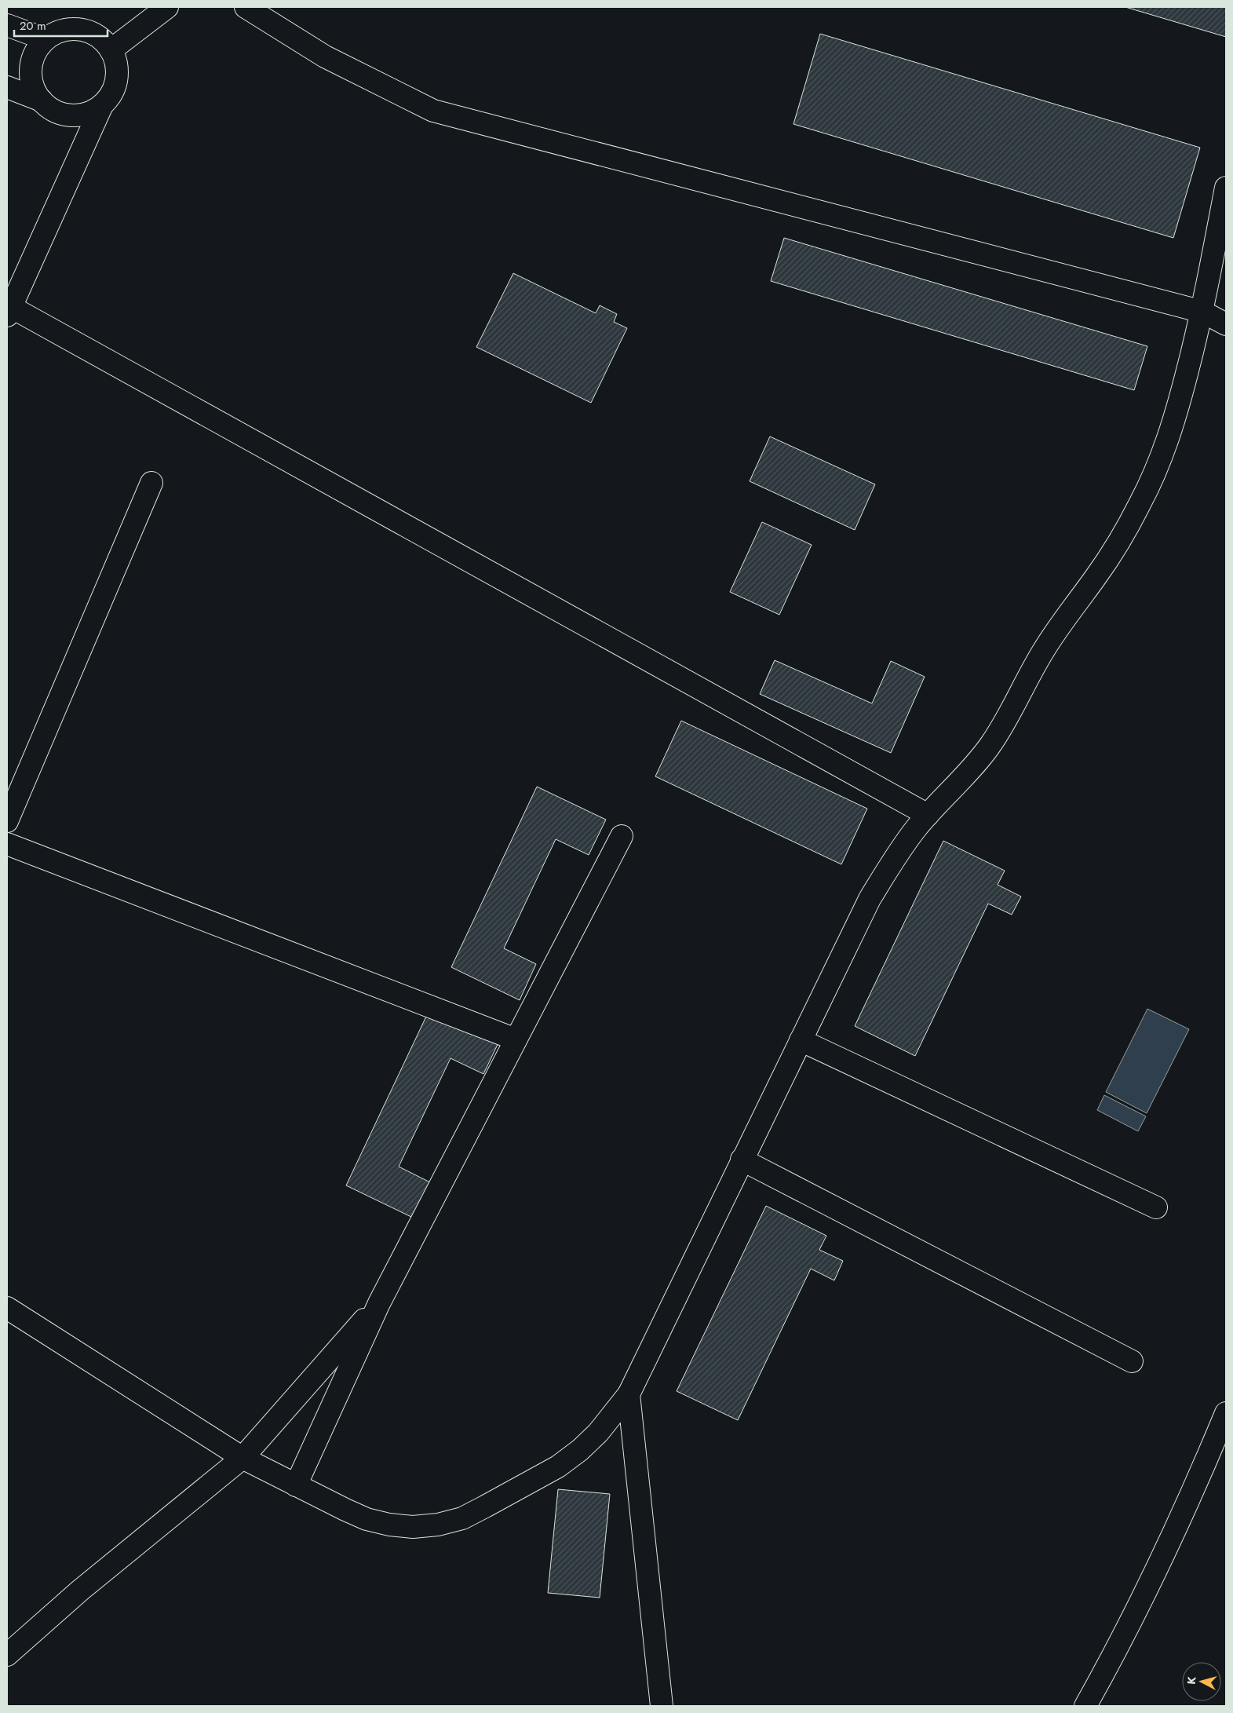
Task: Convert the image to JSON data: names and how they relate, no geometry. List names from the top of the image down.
{
  "scale_bar": "20 m",
  "north": "left"
}
